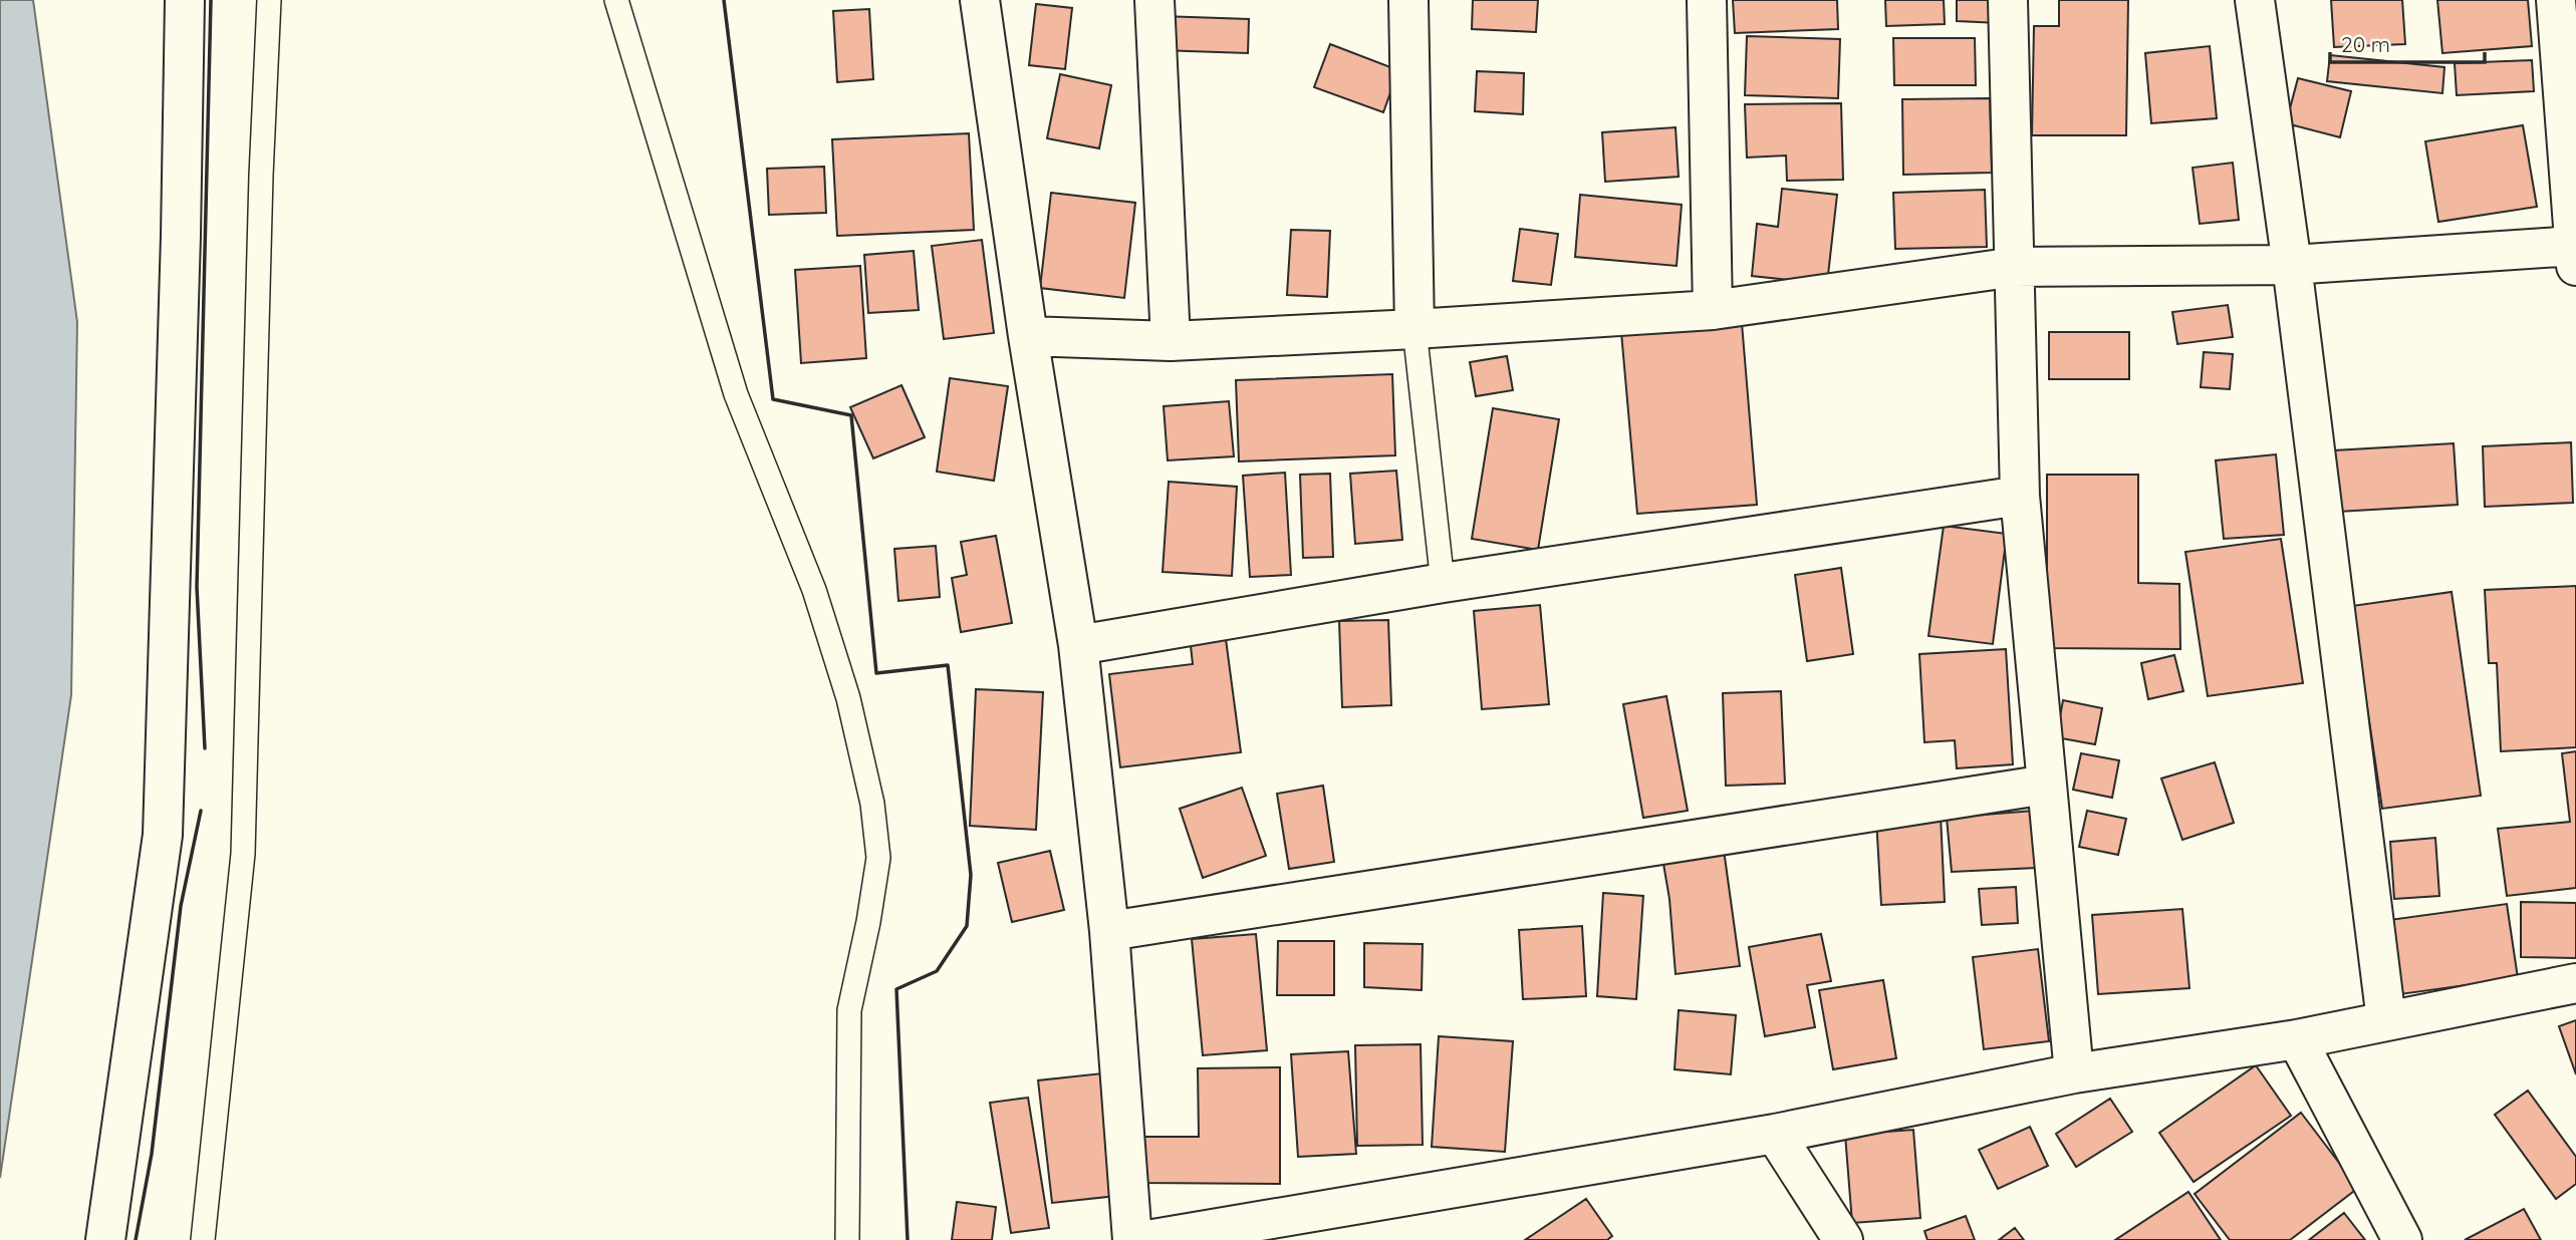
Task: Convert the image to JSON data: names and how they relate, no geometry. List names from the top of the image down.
{
  "scale_bar": "20 m"
}
